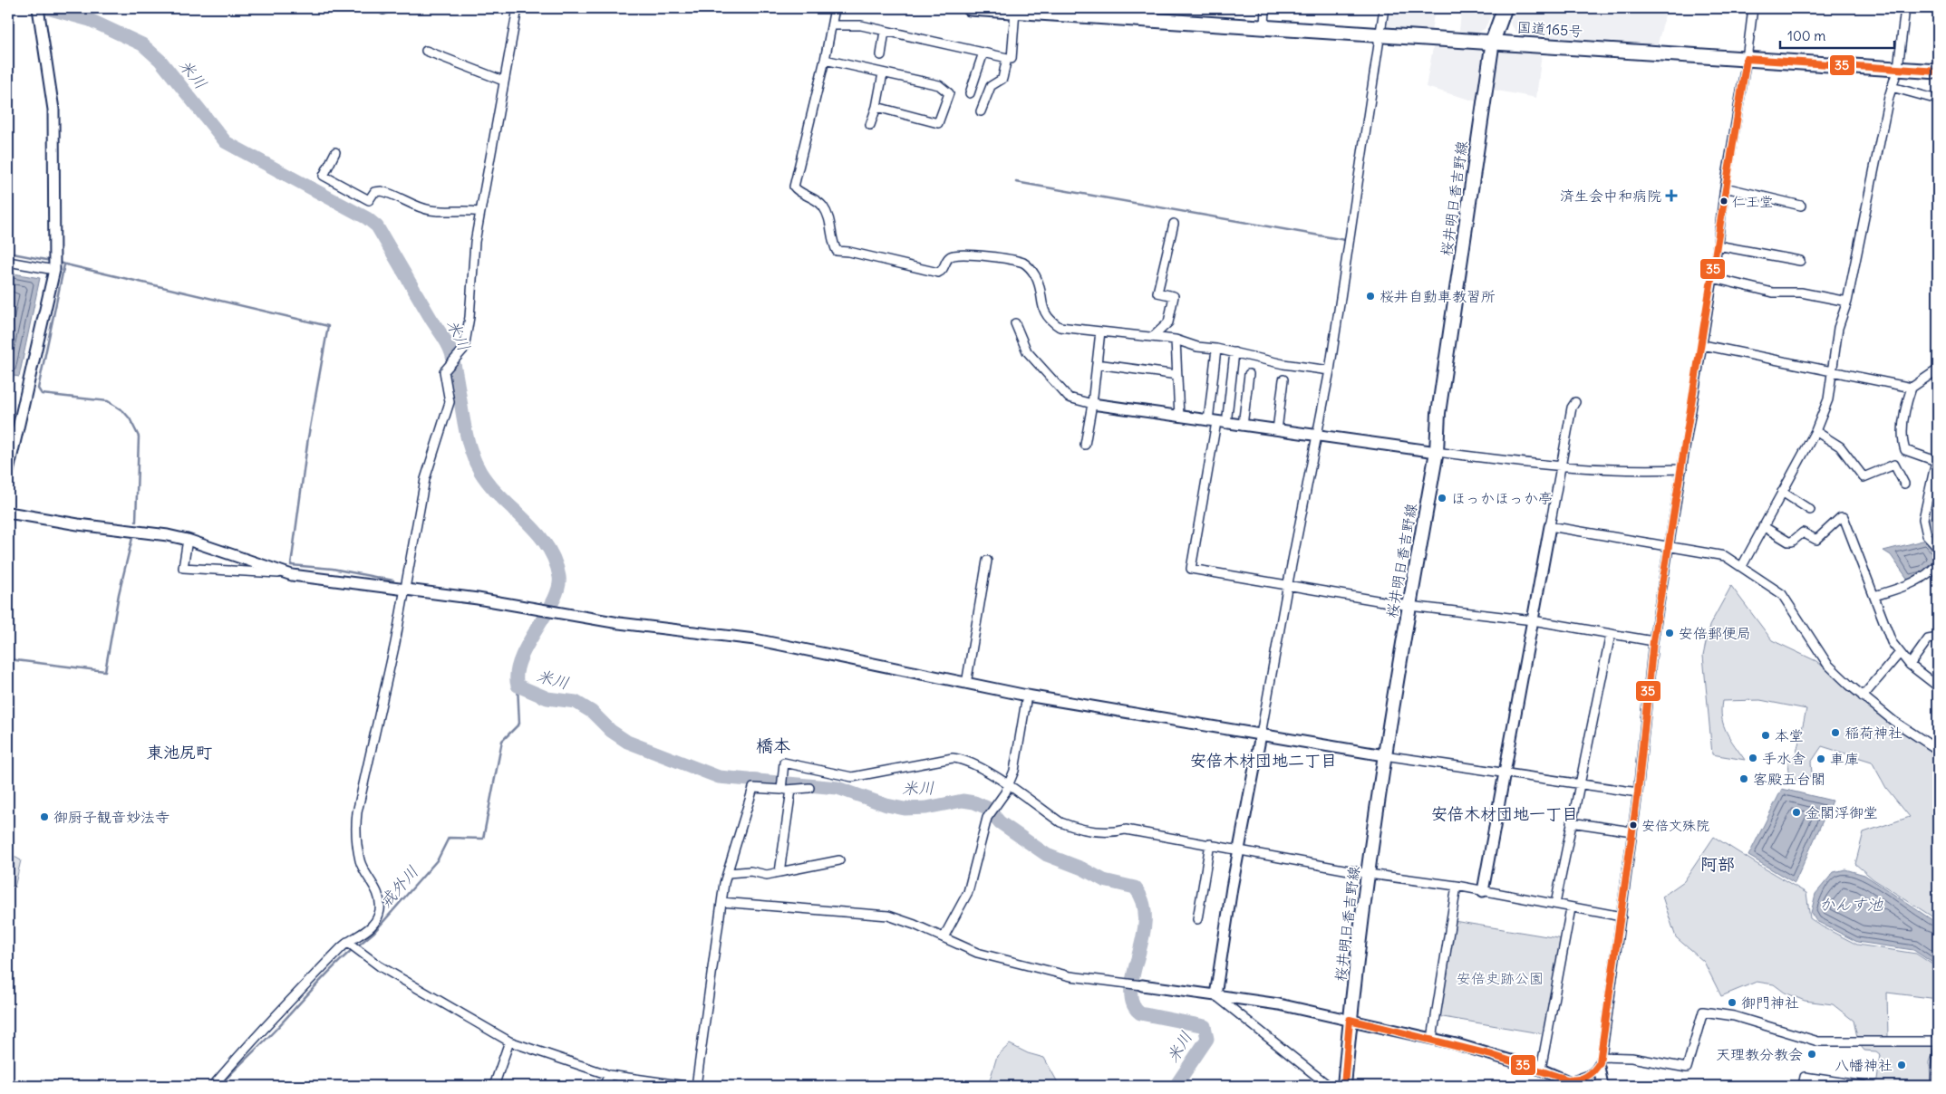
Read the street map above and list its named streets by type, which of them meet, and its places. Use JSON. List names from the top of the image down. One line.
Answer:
{"streets":{"highway":["国道165号"],"main road":["桜井明日香吉野線"]},"crossings":[["国道165号","桜井明日香吉野線"]],"districts":["橋本","東池尻町","安倍木材団地二丁目","安倍木材団地一丁目","阿部"],"water":["米川","戒外川","かんす池"],"parks":["安倍史跡公園"],"places":{"health":["済生会中和病院"],"other":["仁王堂","桜井自動車教習所","ほっかほっか亭","安倍郵便局","稲荷神社","本堂","手水舎","車庫","客殿五台閣","金閣浮御堂","御厨子観音妙法寺","安倍文殊院","御門神社","天理教分教会","八幡神社"]},"lines":["transit line 35"],"scale_bar":"100 m"}
